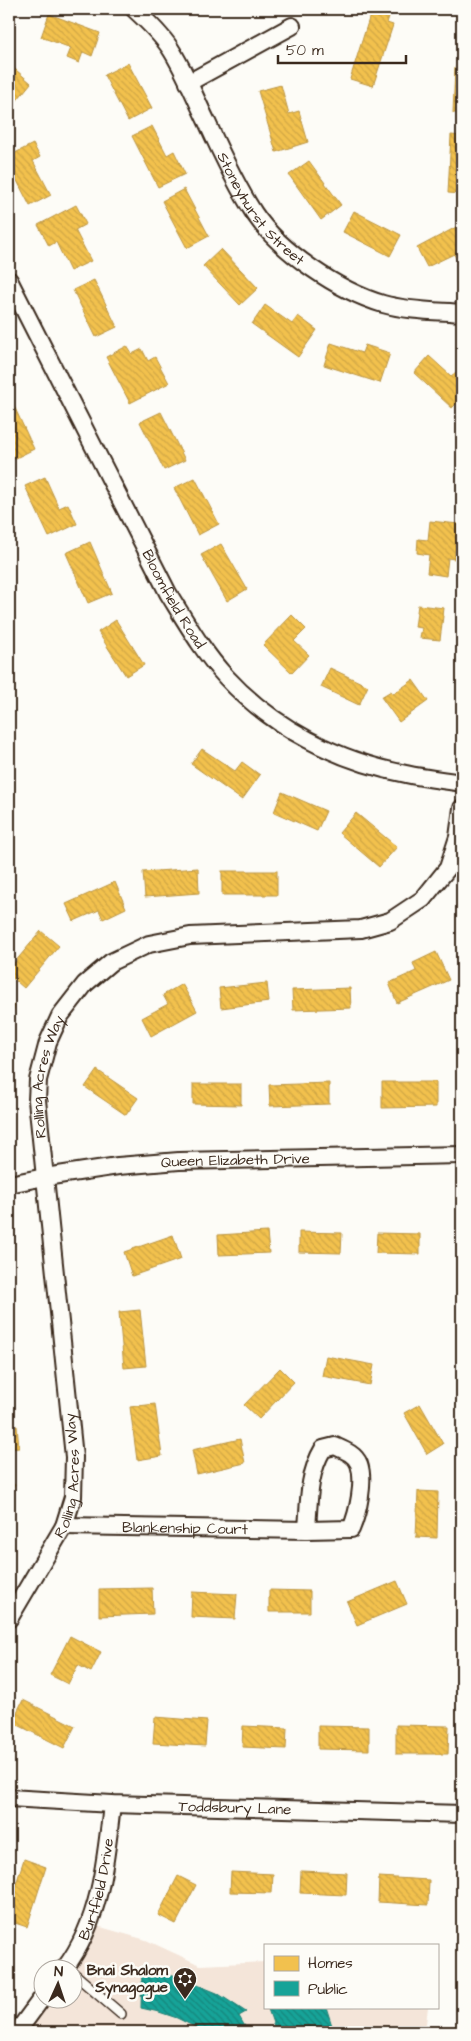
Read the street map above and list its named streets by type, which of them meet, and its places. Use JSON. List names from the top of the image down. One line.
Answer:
{"streets":{"street":["Stoneyhurst Street","Bloomfield Road","Rolling Acres Way","Queen Elizabeth Drive","Blankenship Court","Toddsbury Lane","Burtfield Drive"]},"crossings":[["Rolling Acres Way","Queen Elizabeth Drive"],["Rolling Acres Way","Blankenship Court"],["Toddsbury Lane","Burtfield Drive"]],"places":{"synagogue":["Bnai Shalom Synagogue"]},"legend":["Homes","Public"],"scale_bar":"50 m","north":"top"}
